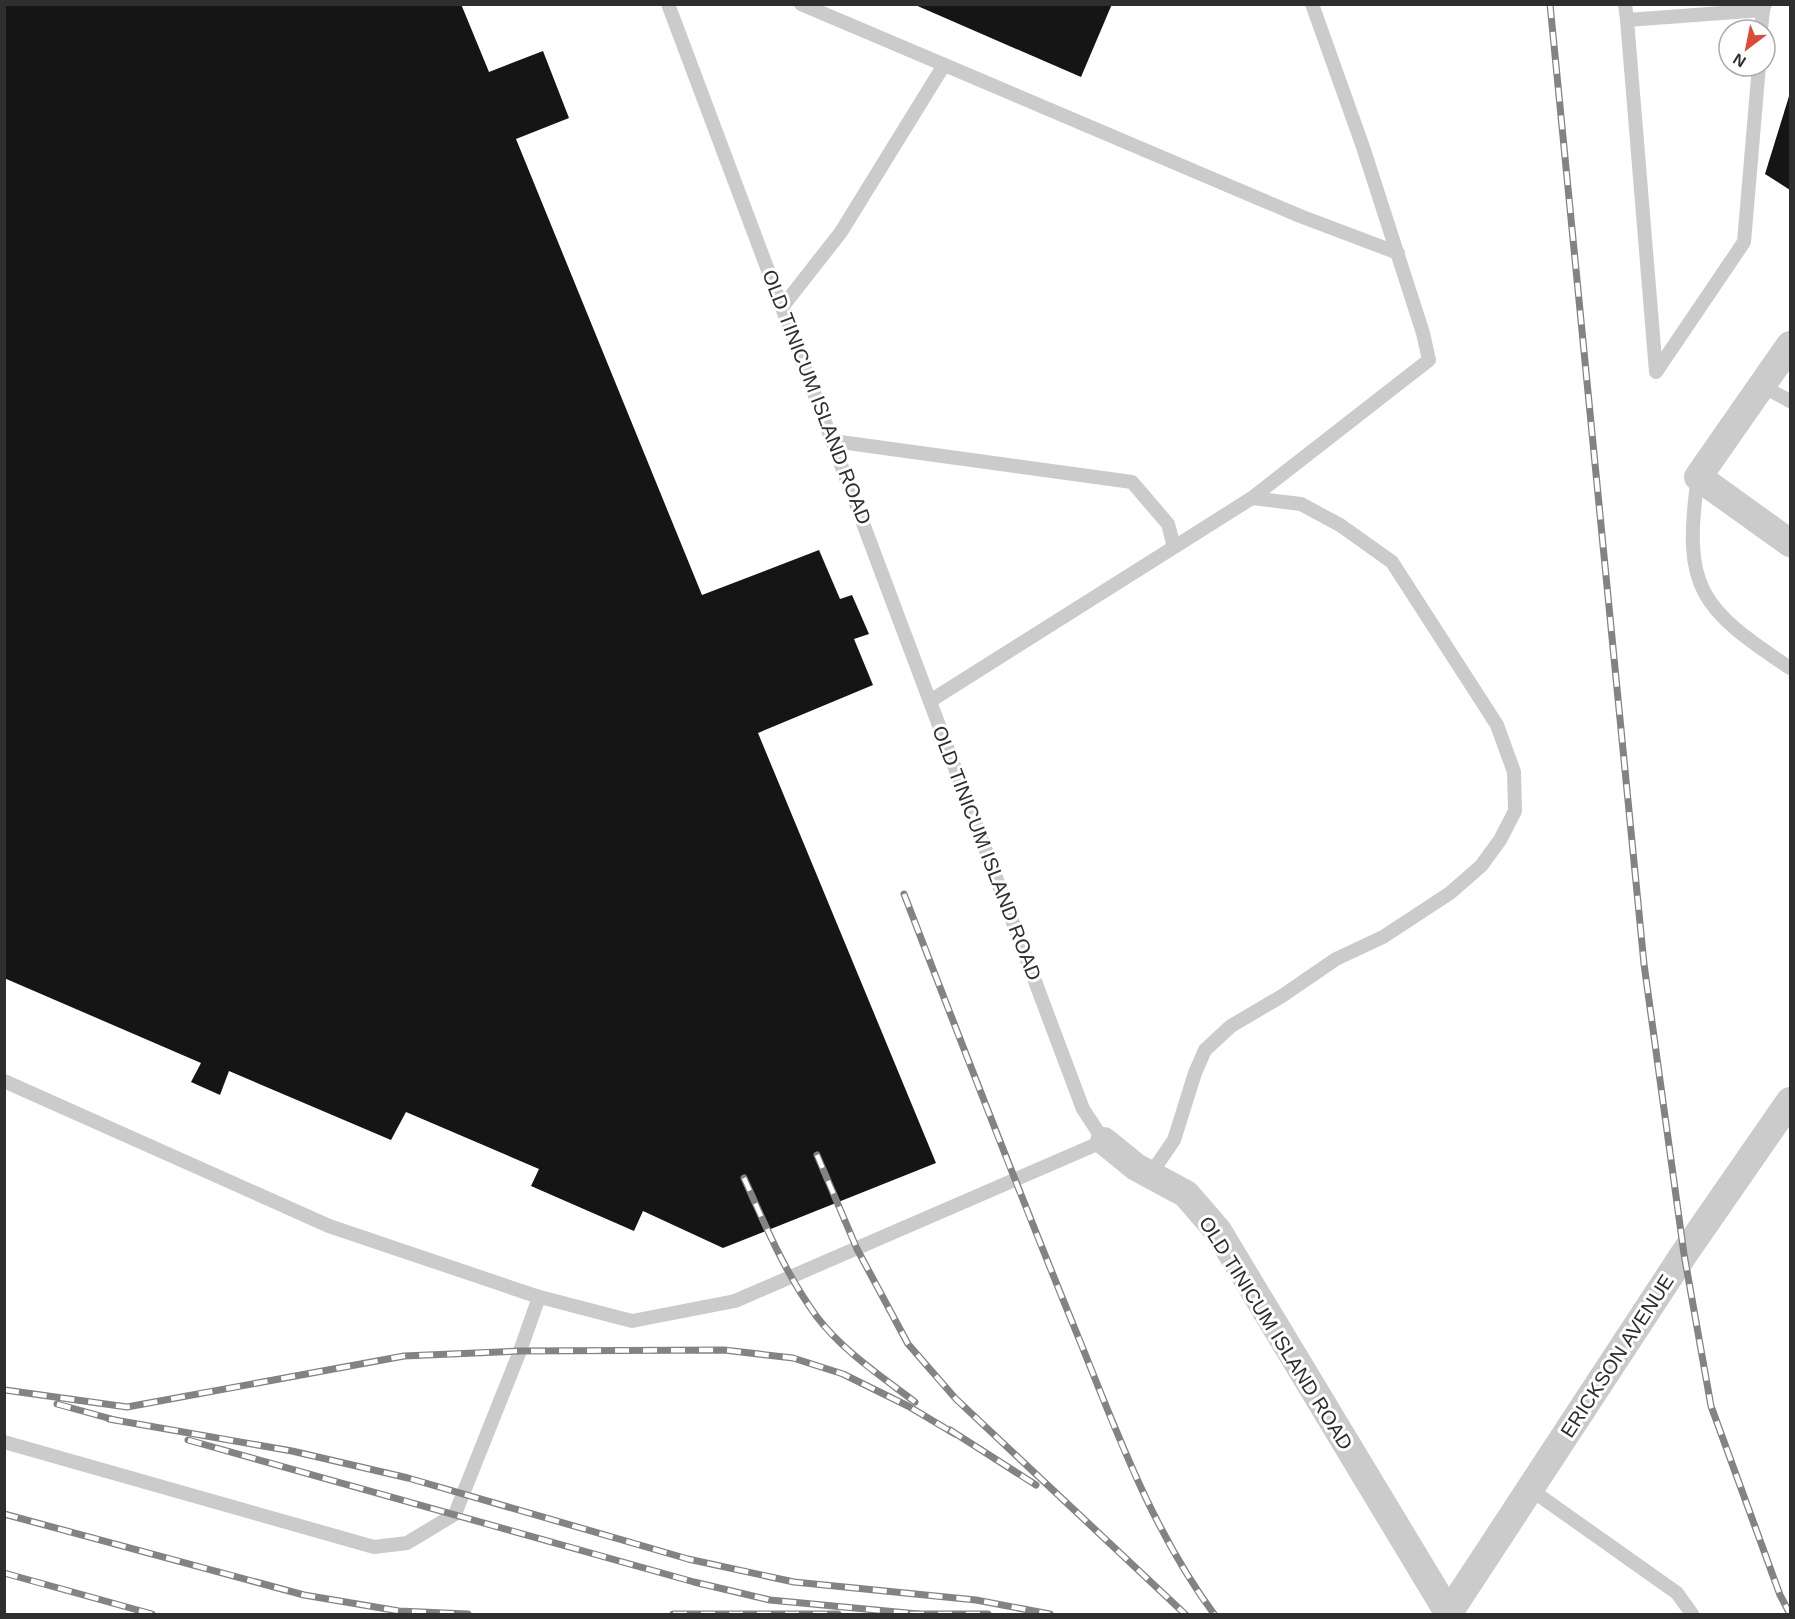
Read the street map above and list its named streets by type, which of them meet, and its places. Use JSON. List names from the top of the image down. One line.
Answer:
{"streets":{"street":["OLD TINICUM ISLAND ROAD","ERICKSON AVENUE"]},"crossings":[["OLD TINICUM ISLAND ROAD","ERICKSON AVENUE"]],"north":"bottom left"}
